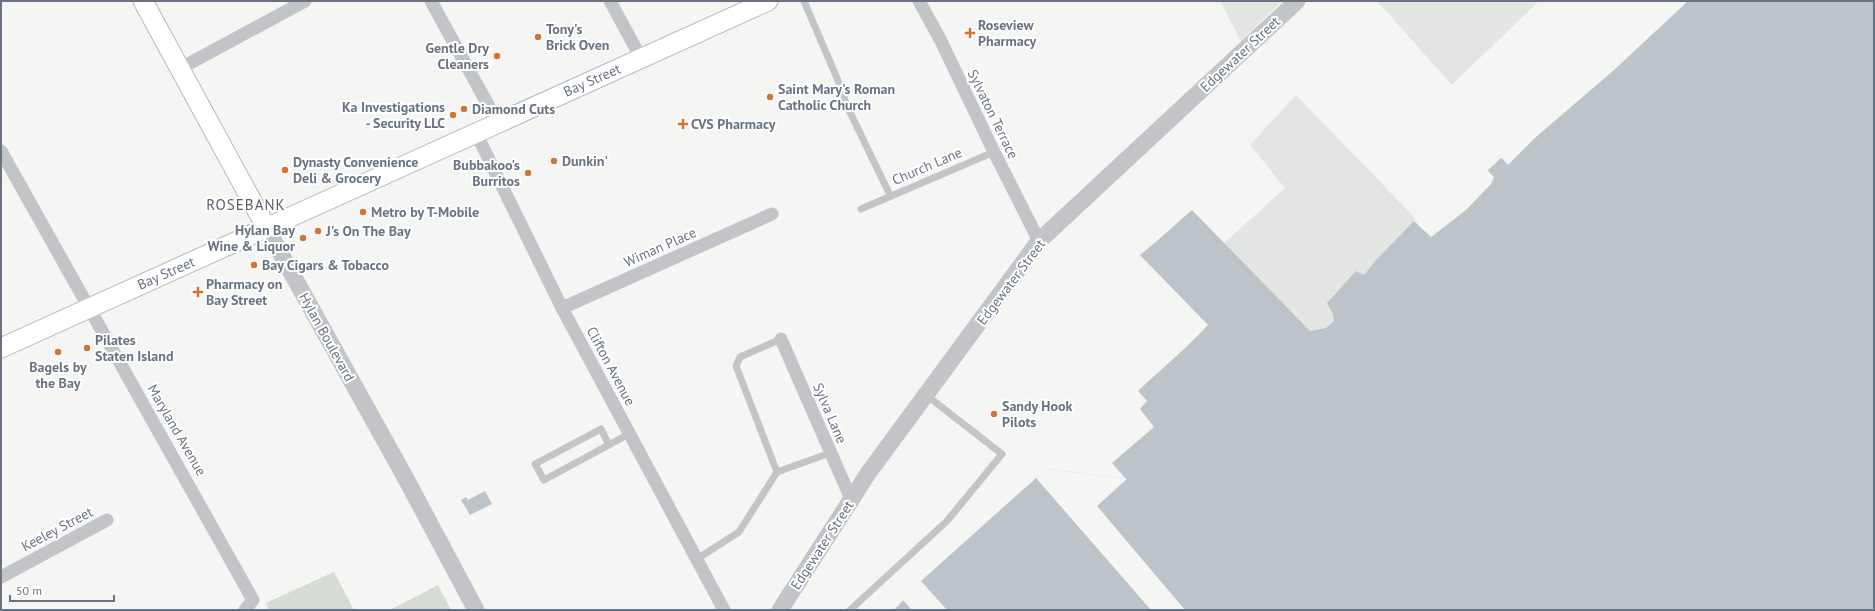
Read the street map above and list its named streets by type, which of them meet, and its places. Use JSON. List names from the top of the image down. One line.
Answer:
{"streets":{"main road":["Bay Street","Hylan Boulevard"],"street":["Edgewater Street","Sylvaton Terrace","Wiman Place","Clifton Avenue","Sylva Lane","Maryland Avenue","Keeley Street"],"lane":["Church Lane"]},"crossings":[["Edgewater Street","Sylvaton Terrace"],["Edgewater Street","Sylva Lane"],["Bay Street","Hylan Boulevard"],["Bay Street","Clifton Avenue"],["Bay Street","Maryland Avenue"],["Sylvaton Terrace","Church Lane"],["Wiman Place","Clifton Avenue"]],"districts":["ROSEBANK"],"places":{"health":["Roseview Pharmacy","CVS Pharmacy","Pharmacy on Bay Street"],"other":["Tony's Brick Oven","Gentle Dry Cleaners","Saint Mary's Roman Catholic Church","Diamond Cuts","Ka Investigations - Security LLC","Dunkin'","Dynasty Convenience Deli & Grocery","Bubbakoo's Burritos","Metro by T-Mobile","J's On The Bay","Hylan Bay Wine & Liquor","Bay Cigars & Tobacco","Pilates Staten Island","Bagels by the Bay","Sandy Hook Pilots"]},"scale_bar":"50 m"}
